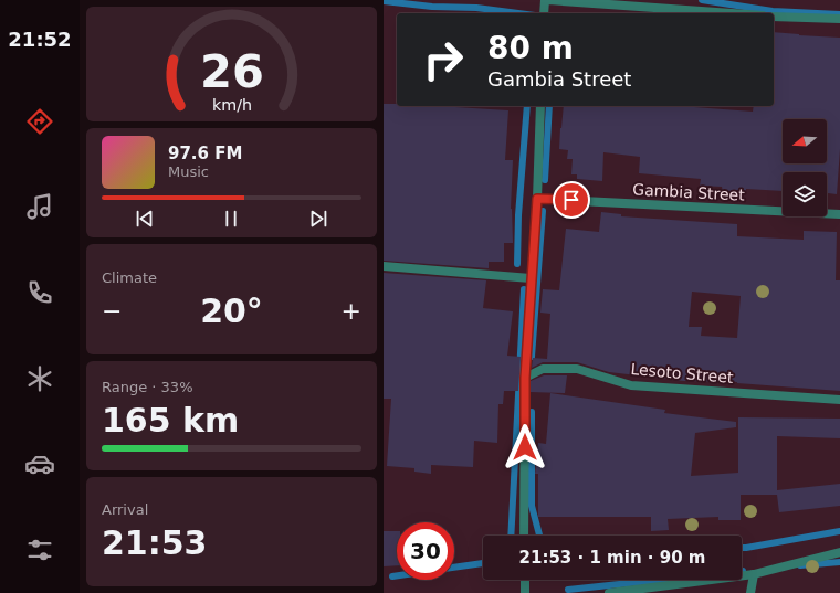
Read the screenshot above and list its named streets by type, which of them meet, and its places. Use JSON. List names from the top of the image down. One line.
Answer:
{"streets":{"street":["Gambia Street","Lesoto Street"]},"north":"left","page":{"tabs":"21:52","turn":["80 m","Gambia Street"],"song":["97.6 FM","Music"],"tile":["Climate",["Range · 33%","165 km"],["Arrival","21:53"]],"heat":["−","20°","+"],"limit":"30","trip":"21:53 · 1 min · 90 m","gauge":["26","km/h"]}}
